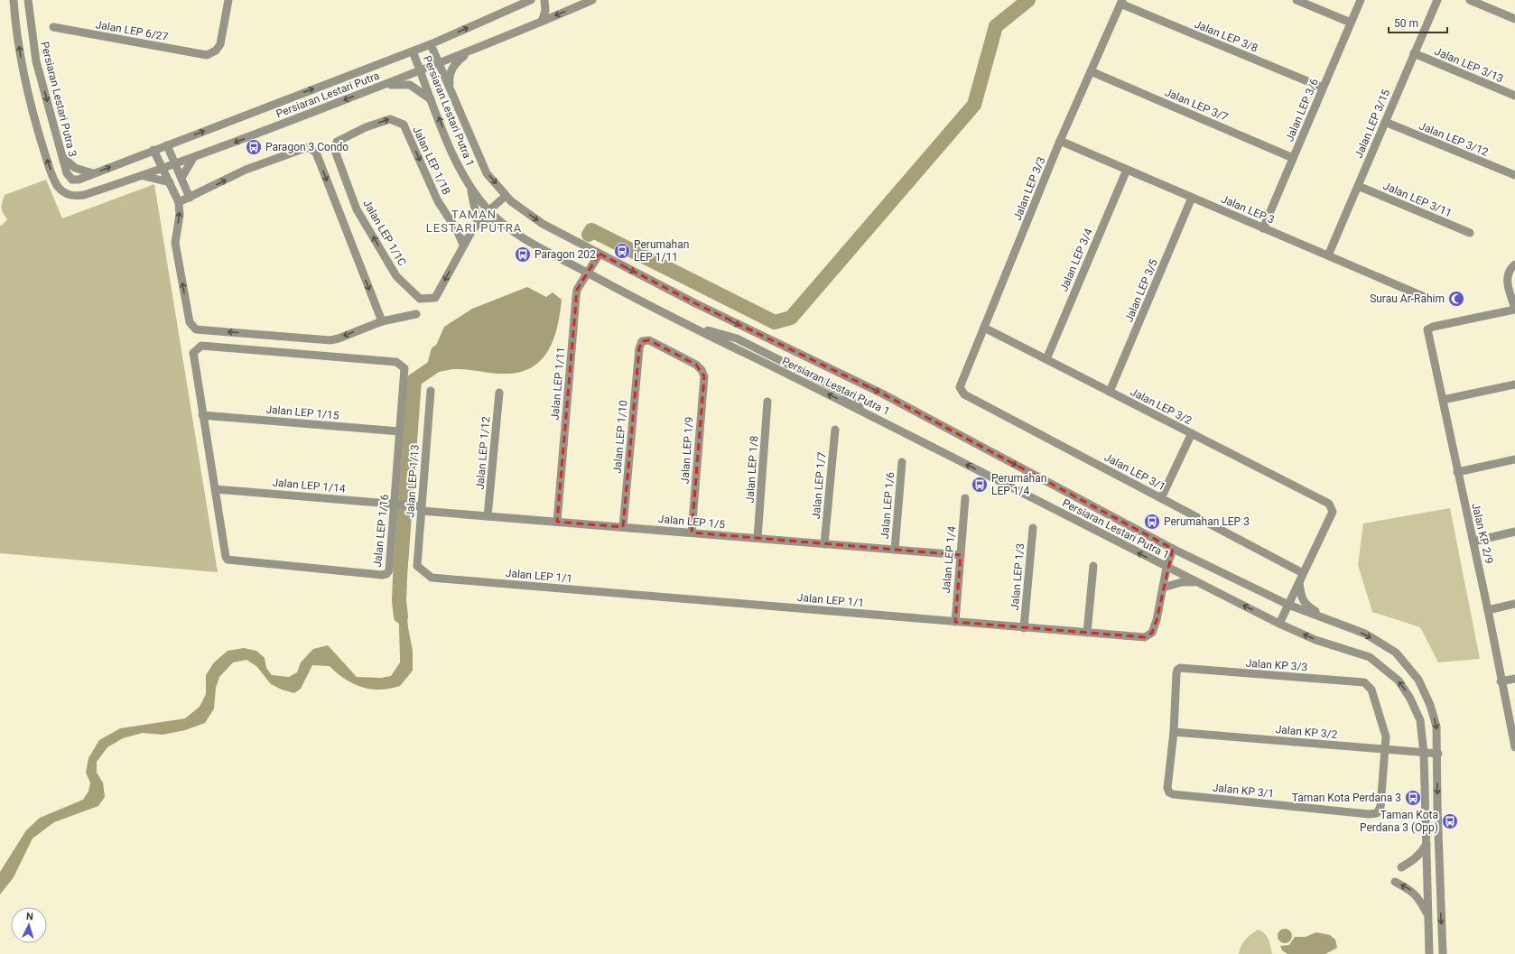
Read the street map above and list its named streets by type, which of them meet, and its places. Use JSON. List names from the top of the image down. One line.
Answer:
{"streets":{"street":["Jalan LEP 6/27","Jalan LEP 3/8","Jalan LEP 3/13","Persiaran Lestari Putra","Persiaran Lestari Putra 3","Jalan LEP 3/7","Jalan LEP 3/6","Persiaran Lestari Putra 1","Jalan LEP 3/15","Jalan LEP 3/12","Jalan LEP 1/1B","Jalan LEP 3/3","Jalan LEP 3/11","Jalan LEP 3","Jalan LEP 1/1C","Jalan LEP 3/4","Jalan LEP 3/5","Jalan LEP 1/11","Jalan LEP 3/2","Jalan LEP 1/15","Jalan LEP 1/10","Jalan LEP 1/9","Jalan LEP 1/12","Jalan LEP 1/8","Jalan LEP 3/1","Jalan LEP 1/13","Jalan LEP 1/14","Jalan LEP 1/7","Jalan LEP 1/6","Jalan LEP 1/5","Jalan LEP 1/16","Jalan KP 2/9","Jalan LEP 1/4","Jalan LEP 1/1","Jalan LEP 1/3","Jalan KP 3/3","Jalan KP 3/2","Jalan KP 3/1"]},"crossings":[["Jalan LEP 3/8","Jalan LEP 3/6"],["Jalan LEP 3/8","Jalan LEP 3/3"],["Jalan LEP 3/13","Jalan LEP 3/15"],["Persiaran Lestari Putra","Persiaran Lestari Putra 3"],["Persiaran Lestari Putra","Persiaran Lestari Putra 1"],["Jalan LEP 3/7","Jalan LEP 3/6"],["Jalan LEP 3/7","Jalan LEP 3/3"],["Jalan LEP 3/6","Jalan LEP 3"],["Persiaran Lestari Putra 1","Jalan LEP 1/11"],["Persiaran Lestari Putra 1","Jalan LEP 1/1"],["Persiaran Lestari Putra 1","Jalan KP 3/2"],["Jalan LEP 3/15","Jalan LEP 3/12"],["Jalan LEP 3/15","Jalan LEP 3/11"],["Jalan LEP 3/15","Jalan LEP 3"],["Jalan LEP 1/1B","Jalan LEP 1/1C"],["Jalan LEP 3/3","Jalan LEP 3"],["Jalan LEP 3/3","Jalan LEP 3/2"],["Jalan LEP 3/3","Jalan LEP 3/1"],["Jalan LEP 3","Jalan LEP 3/4"],["Jalan LEP 3","Jalan LEP 3/5"],["Jalan LEP 3/4","Jalan LEP 3/2"],["Jalan LEP 3/5","Jalan LEP 3/2"],["Jalan LEP 1/11","Jalan LEP 1/5"],["Jalan LEP 3/2","Jalan LEP 3/1"],["Jalan LEP 1/15","Jalan LEP 1/16"],["Jalan LEP 1/10","Jalan LEP 1/9"],["Jalan LEP 1/10","Jalan LEP 1/5"],["Jalan LEP 1/9","Jalan LEP 1/5"],["Jalan LEP 1/12","Jalan LEP 1/5"],["Jalan LEP 1/8","Jalan LEP 1/5"],["Jalan LEP 1/13","Jalan LEP 1/14"],["Jalan LEP 1/13","Jalan LEP 1/5"],["Jalan LEP 1/13","Jalan LEP 1/1"],["Jalan LEP 1/14","Jalan LEP 1/5"],["Jalan LEP 1/14","Jalan LEP 1/16"],["Jalan LEP 1/7","Jalan LEP 1/5"],["Jalan LEP 1/6","Jalan LEP 1/5"],["Jalan LEP 1/5","Jalan LEP 1/4"],["Jalan LEP 1/4","Jalan LEP 1/1"],["Jalan LEP 1/1","Jalan LEP 1/3"],["Jalan KP 3/3","Jalan KP 3/2"],["Jalan KP 3/3","Jalan KP 3/1"],["Jalan KP 3/2","Jalan KP 3/1"]],"one_way":["Jalan LEP 1/1B"],"districts":["TAMAN LESTARI PUTRA"],"places":{"bus stop":["Paragon 3 Condo","Perumahan LEP 1/11","Paragon 202","Perumahan LEP 1/4","Perumahan LEP 3","Taman Kota Perdana 3","Taman Kota Perdana 3 (Opp)"],"mosque":["Surau Ar-Rahim"]},"scale_bar":"50 m","north":"top"}
